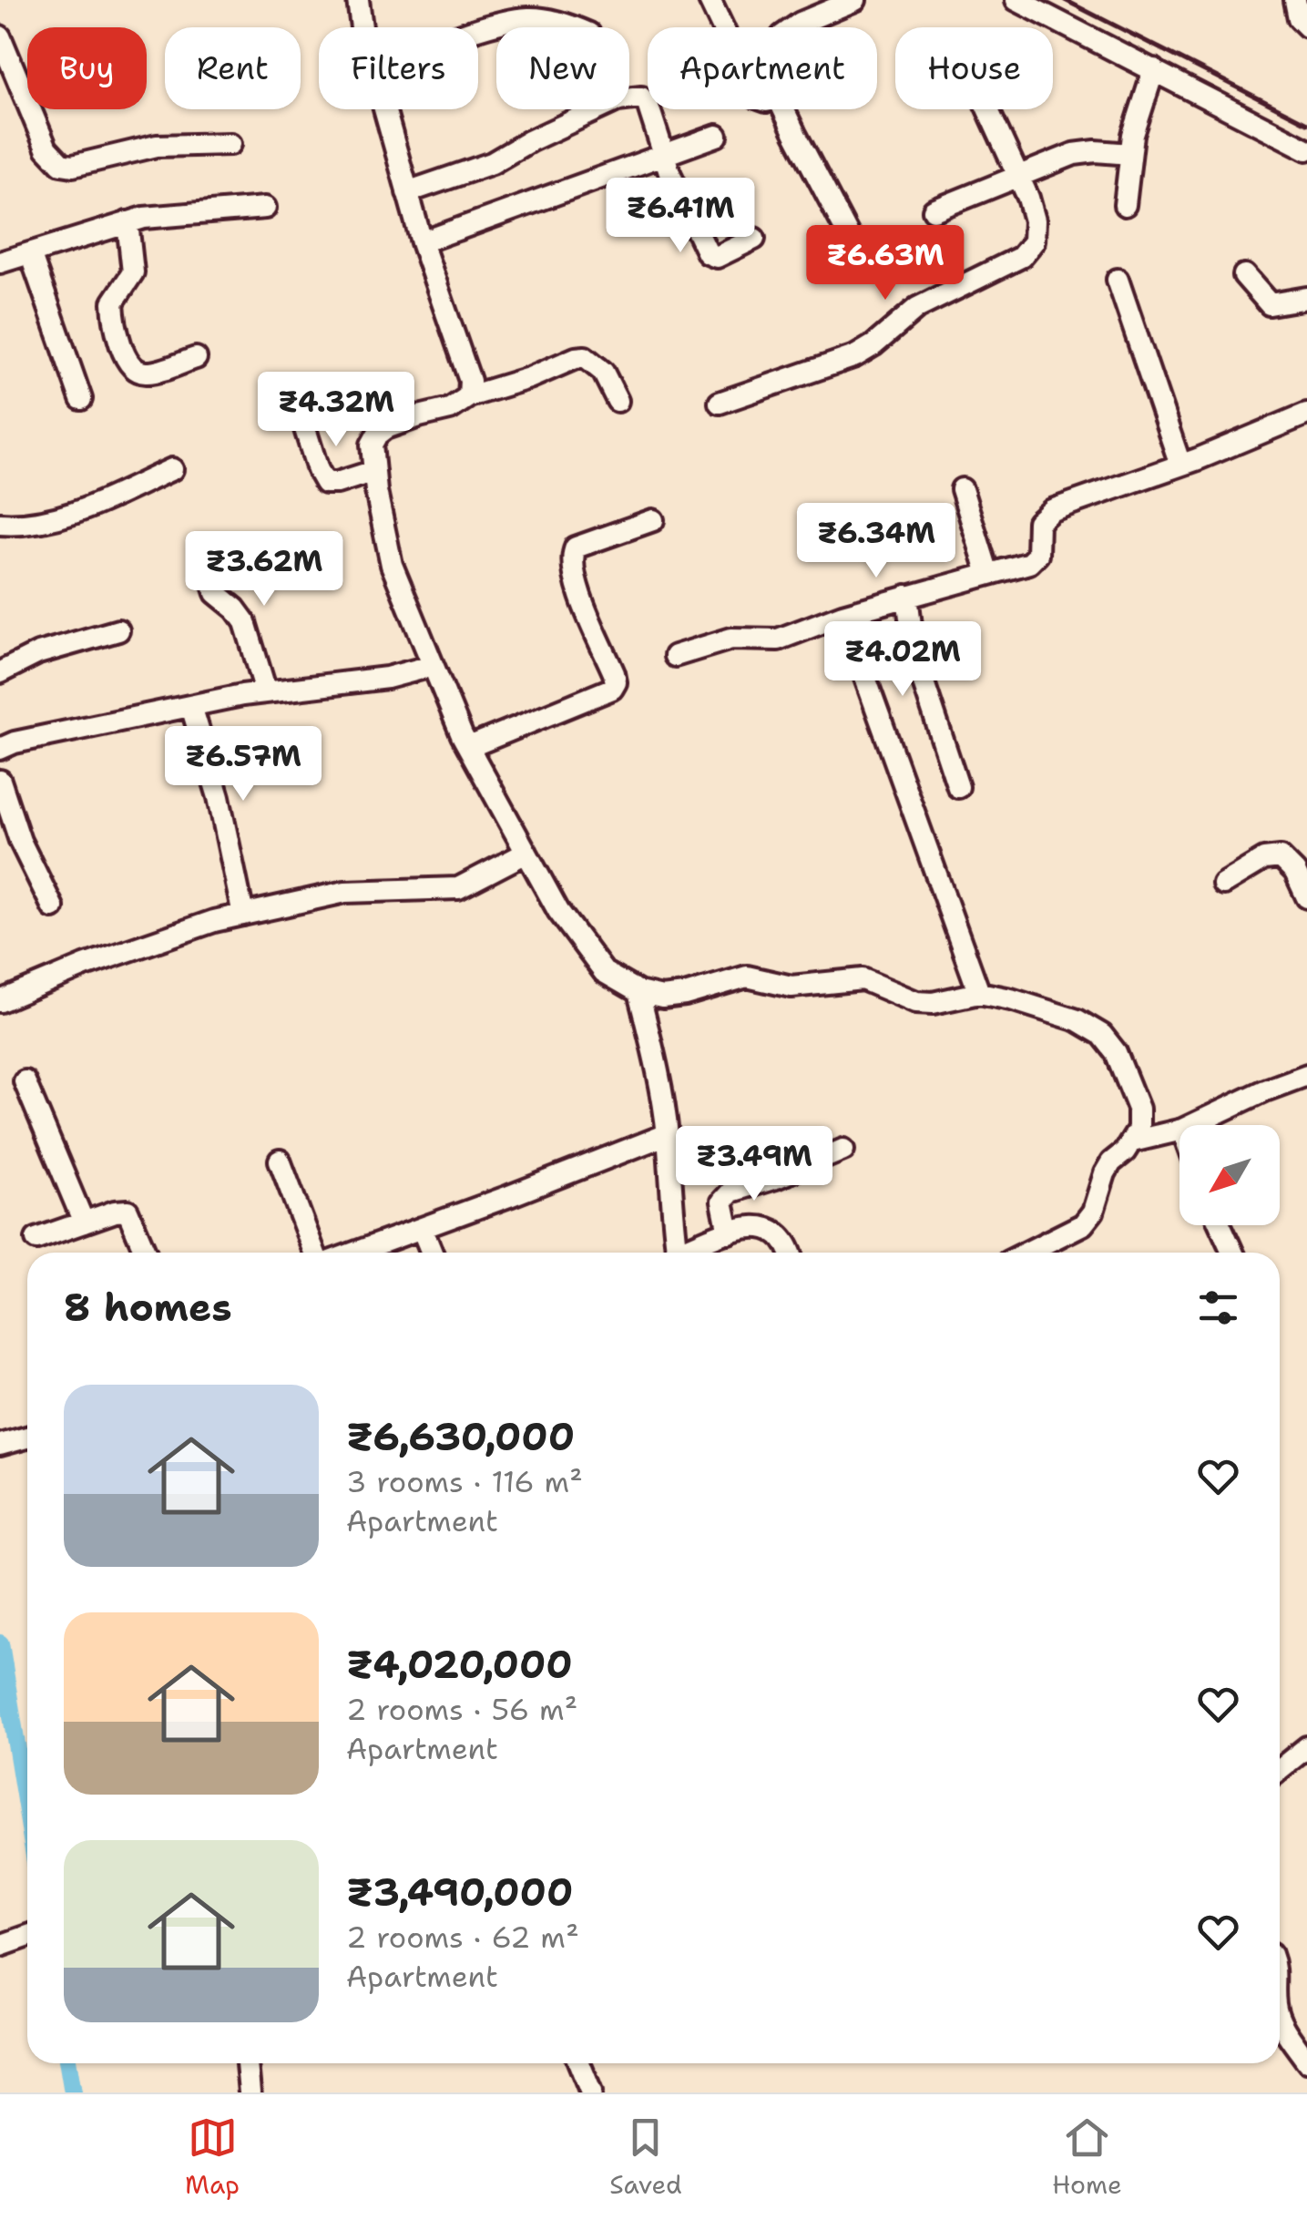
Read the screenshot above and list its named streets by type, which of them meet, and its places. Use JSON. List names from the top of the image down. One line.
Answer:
{"north":"bottom left","page":{"chip":["Buy","Rent","Filters","New","Apartment","House"],"price":["₹6.41M","₹6.63M","₹4.32M","₹6.34M","₹3.62M","₹4.02M","₹6.57M","₹3.49M"],"heading":"8 homes","list":[{"name":"₹6,630,000","note":"3 rooms · 116 m² · Apartment"},{"name":"₹4,020,000","note":"2 rooms · 56 m² · Apartment"},{"name":"₹3,490,000","note":"2 rooms · 62 m² · Apartment"}],"tabs":["Map","Saved","Home"]}}
